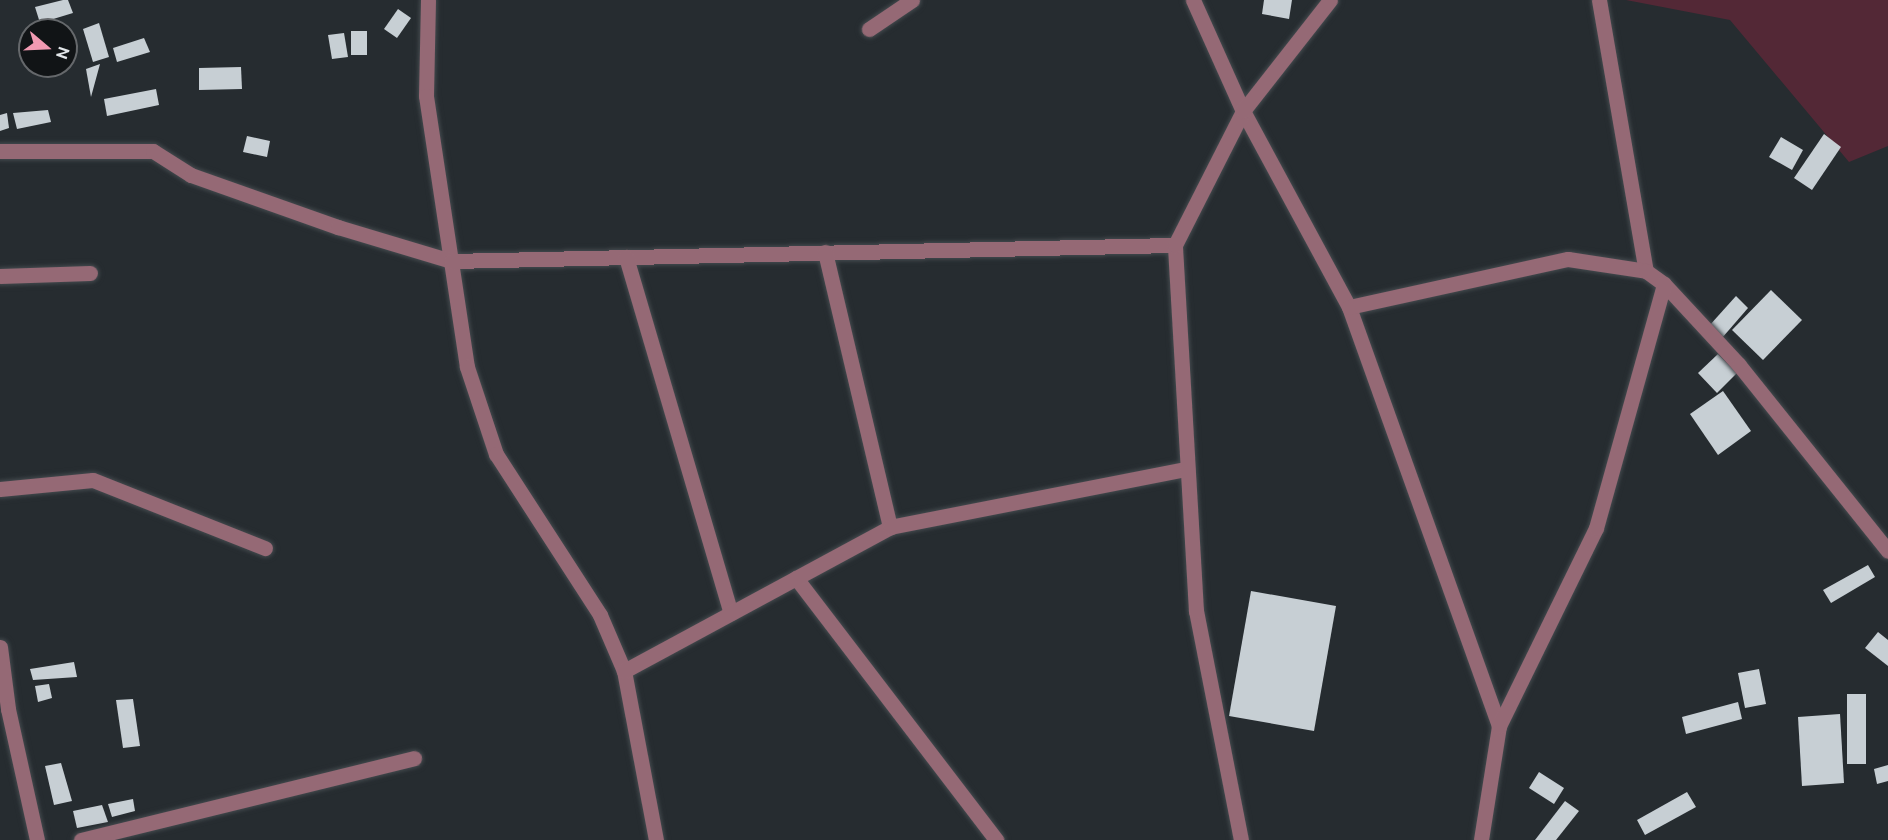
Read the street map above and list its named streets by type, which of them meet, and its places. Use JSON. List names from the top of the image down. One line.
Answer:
{"north":"right"}
